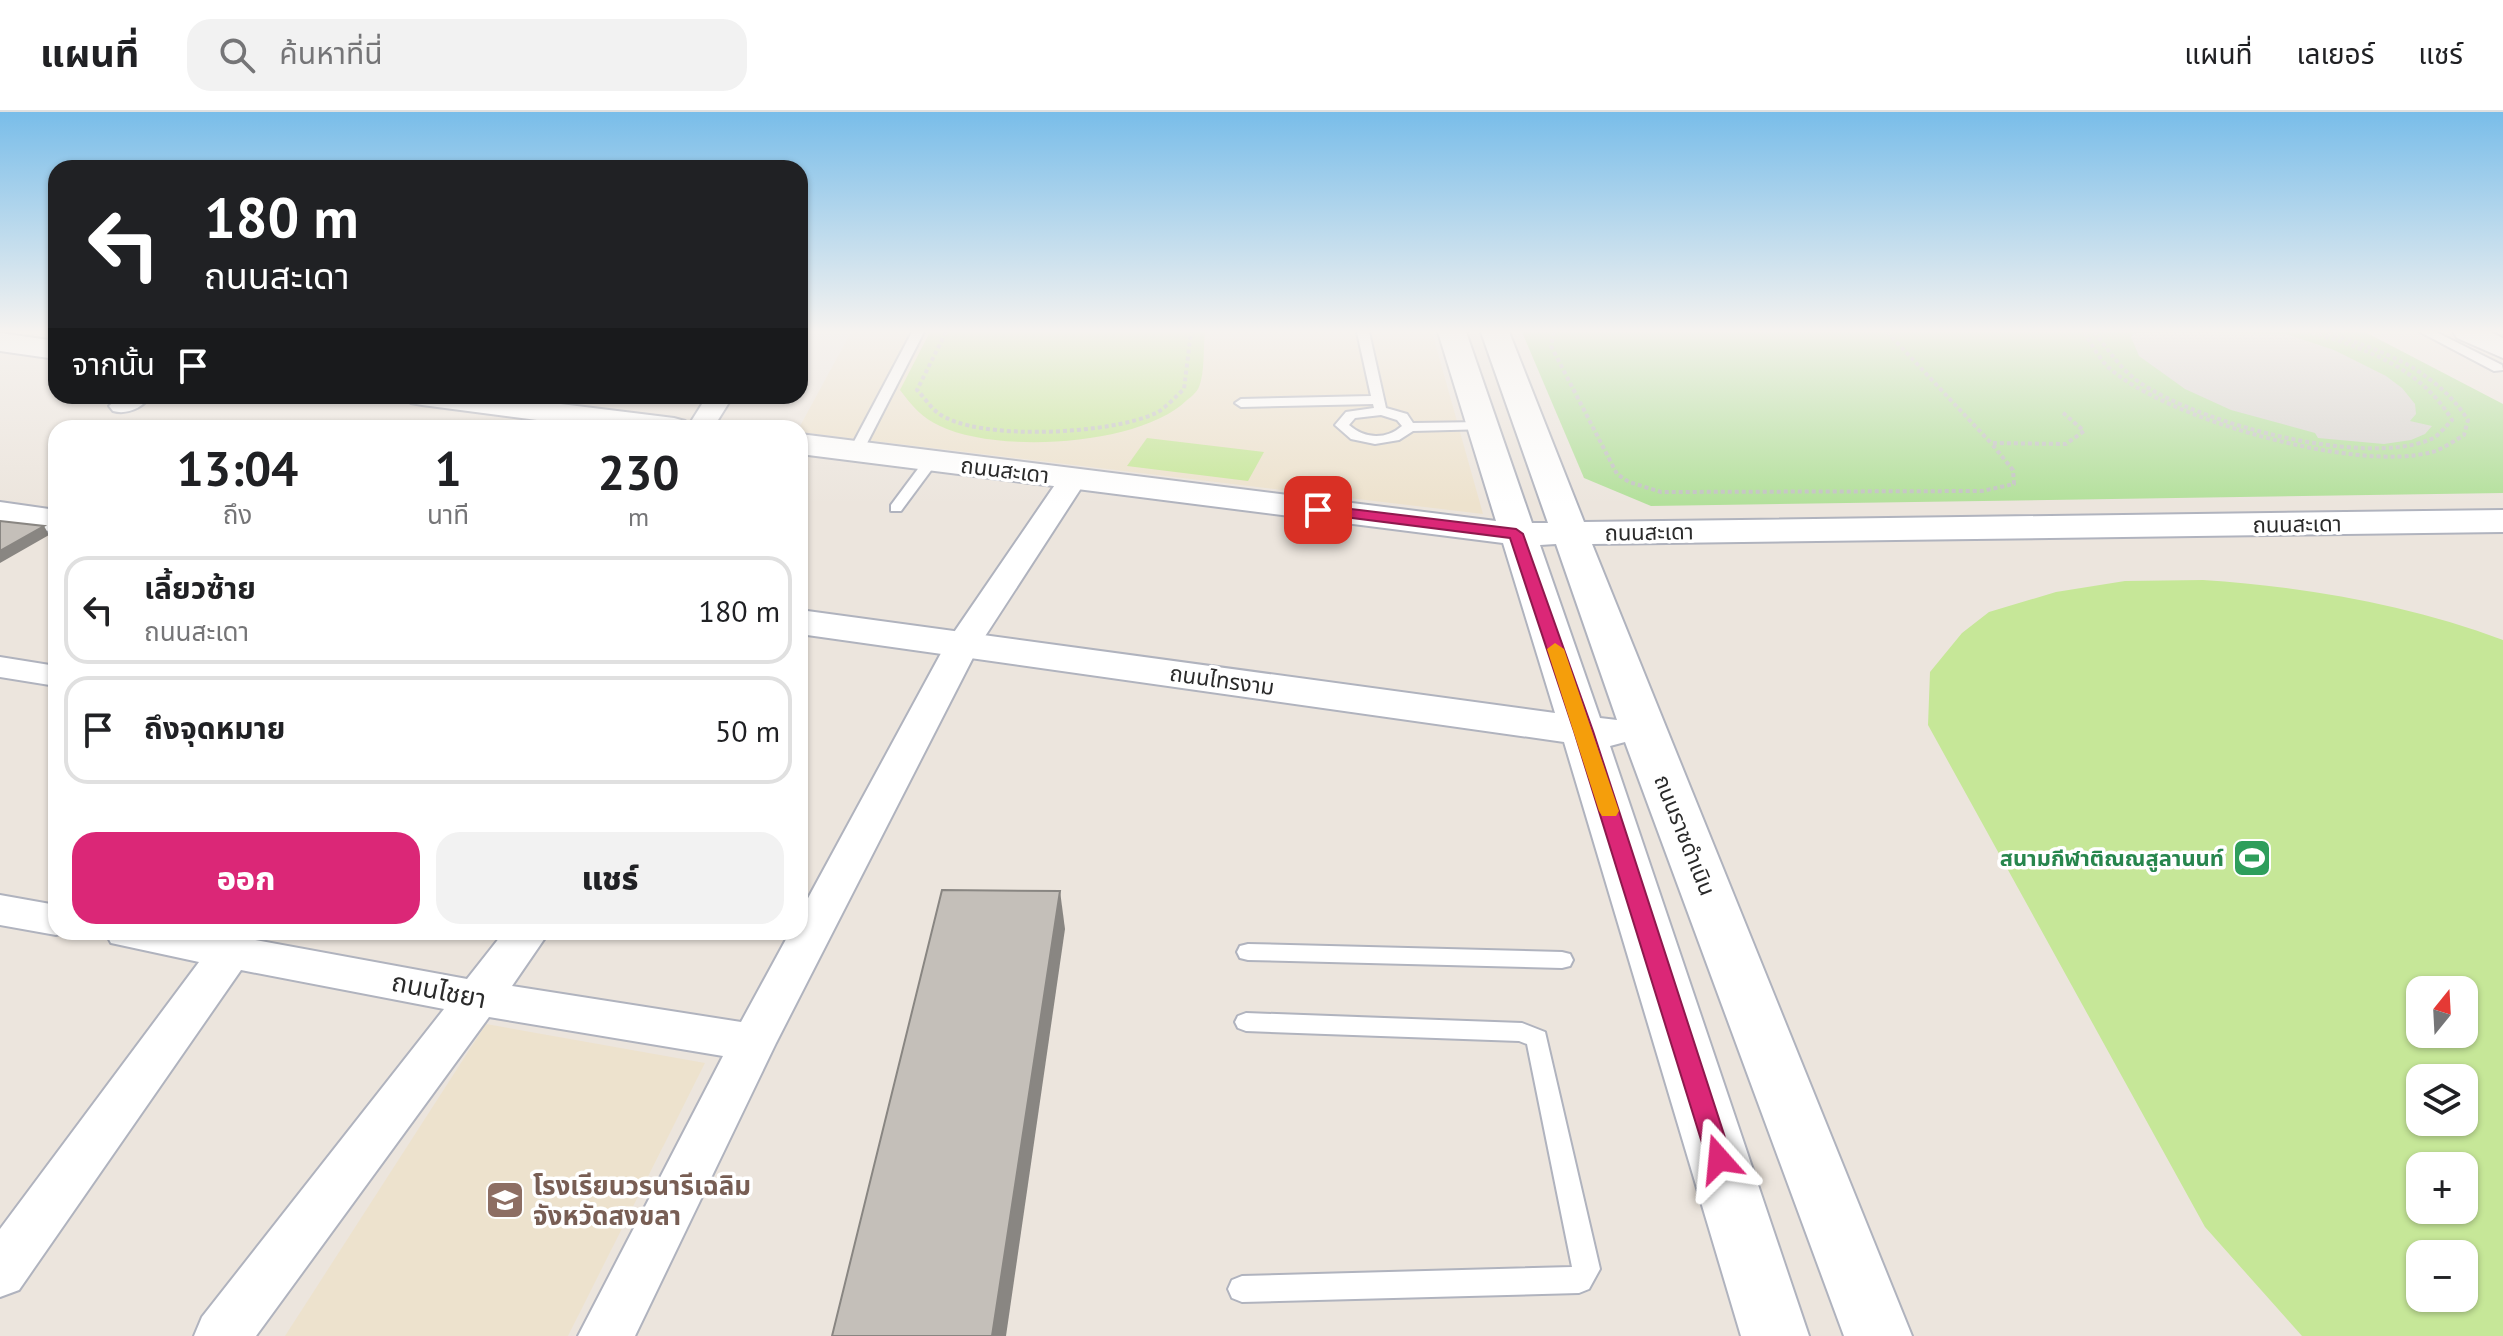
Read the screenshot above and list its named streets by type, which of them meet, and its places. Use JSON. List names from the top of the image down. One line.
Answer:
{"streets":{"street":["ถนนสะเดา","ถนนไทรงาม","ถนนราชดำเนิน","ถนนไชยา"]},"crossings":[["ถนนสะเดา","ถนนราชดำเนิน"],["ถนนไทรงาม","ถนนราชดำเนิน"]],"places":{"sports":["สนามกีฬาติณณสูลานนท์"],"school or university":["โรงเรียนวรนารีเฉลิม จังหวัดสงขลา"]},"north":"top","page":{"header":"แผนที่","search":"ค้นหาที่นี่","nav":["แผนที่","เลเยอร์","แชร์"],"turn":["180 m","ถนนสะเดา"],"then":"จากนั้น","eta":["13:04","ถึง","1","นาที","230","m"],"list":[{"name":"เลี้ยวซ้าย","note":"ถนนสะเดา","value":"180 m"},{"name":"ถึงจุดหมาย","value":"50 m"}],"buttons":["ออก","แชร์"],"map_buttons":["+","−"]}}
